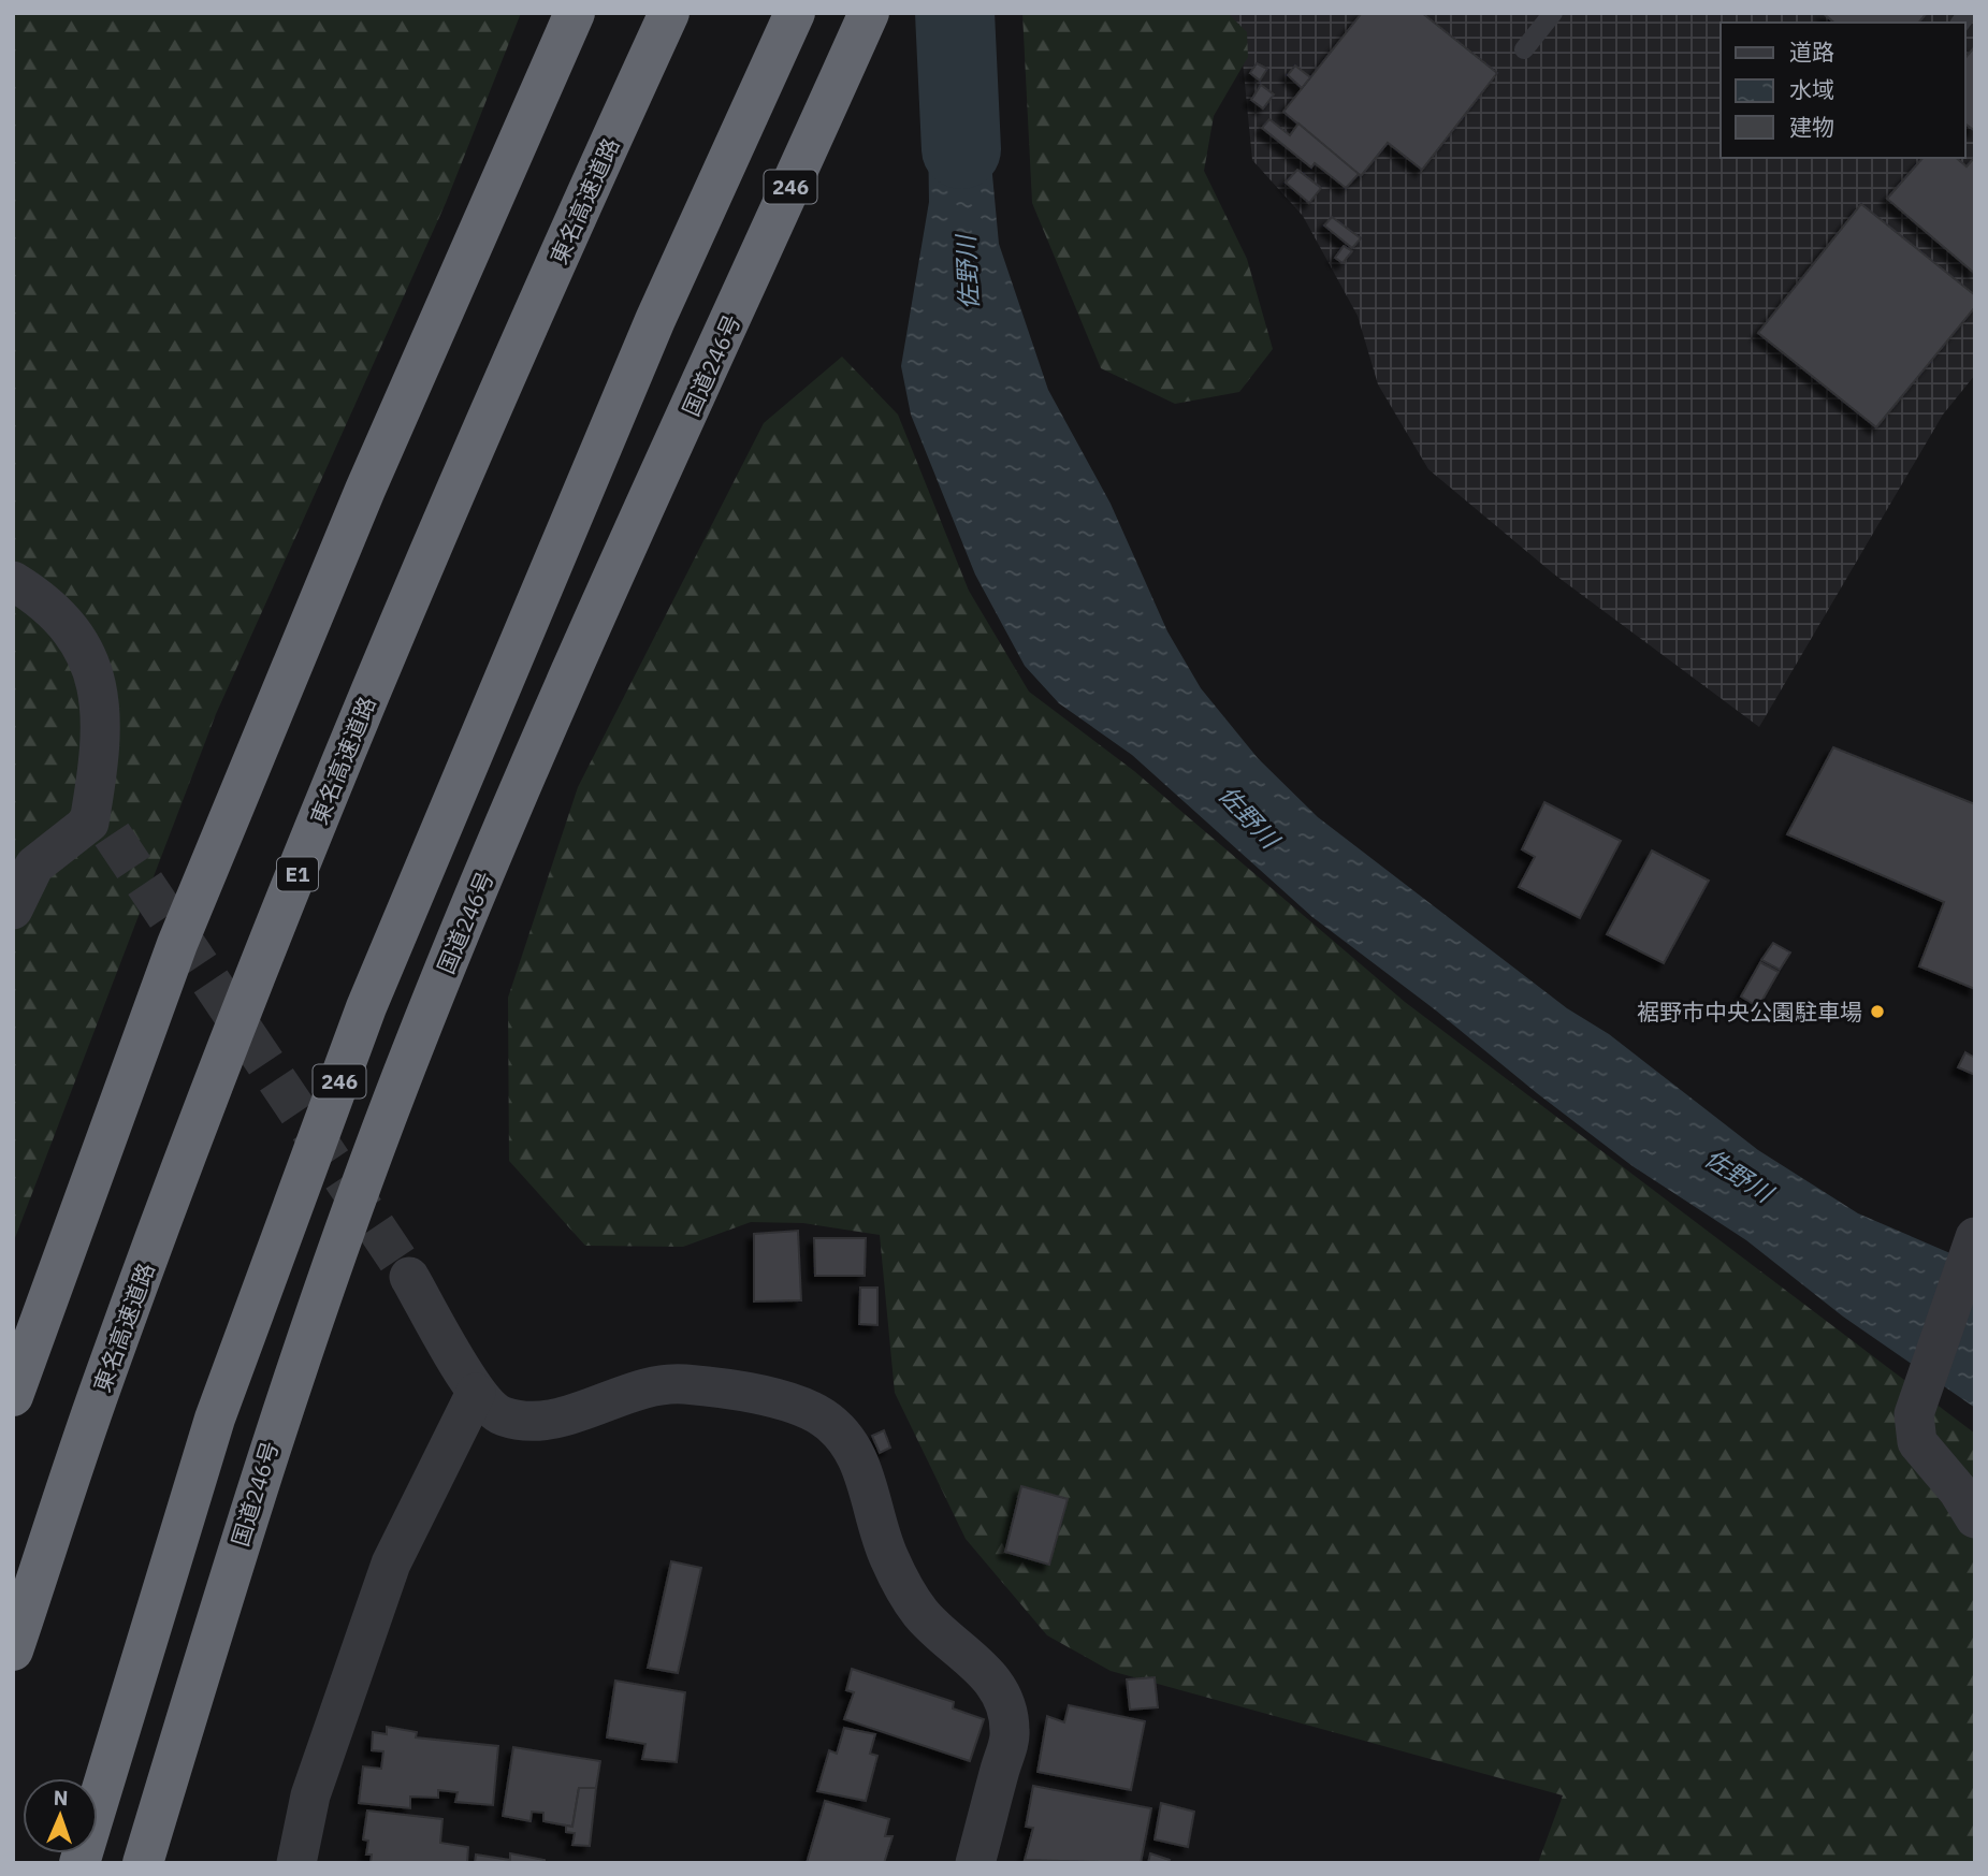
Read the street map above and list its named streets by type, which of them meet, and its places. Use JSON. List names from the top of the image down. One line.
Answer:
{"streets":{"highway":["246","東名高速道路","国道246号","E1"]},"water":["佐野川"],"places":["裾野市中央公園駐車場"],"legend":["道路","水域","建物"],"north":"top"}
